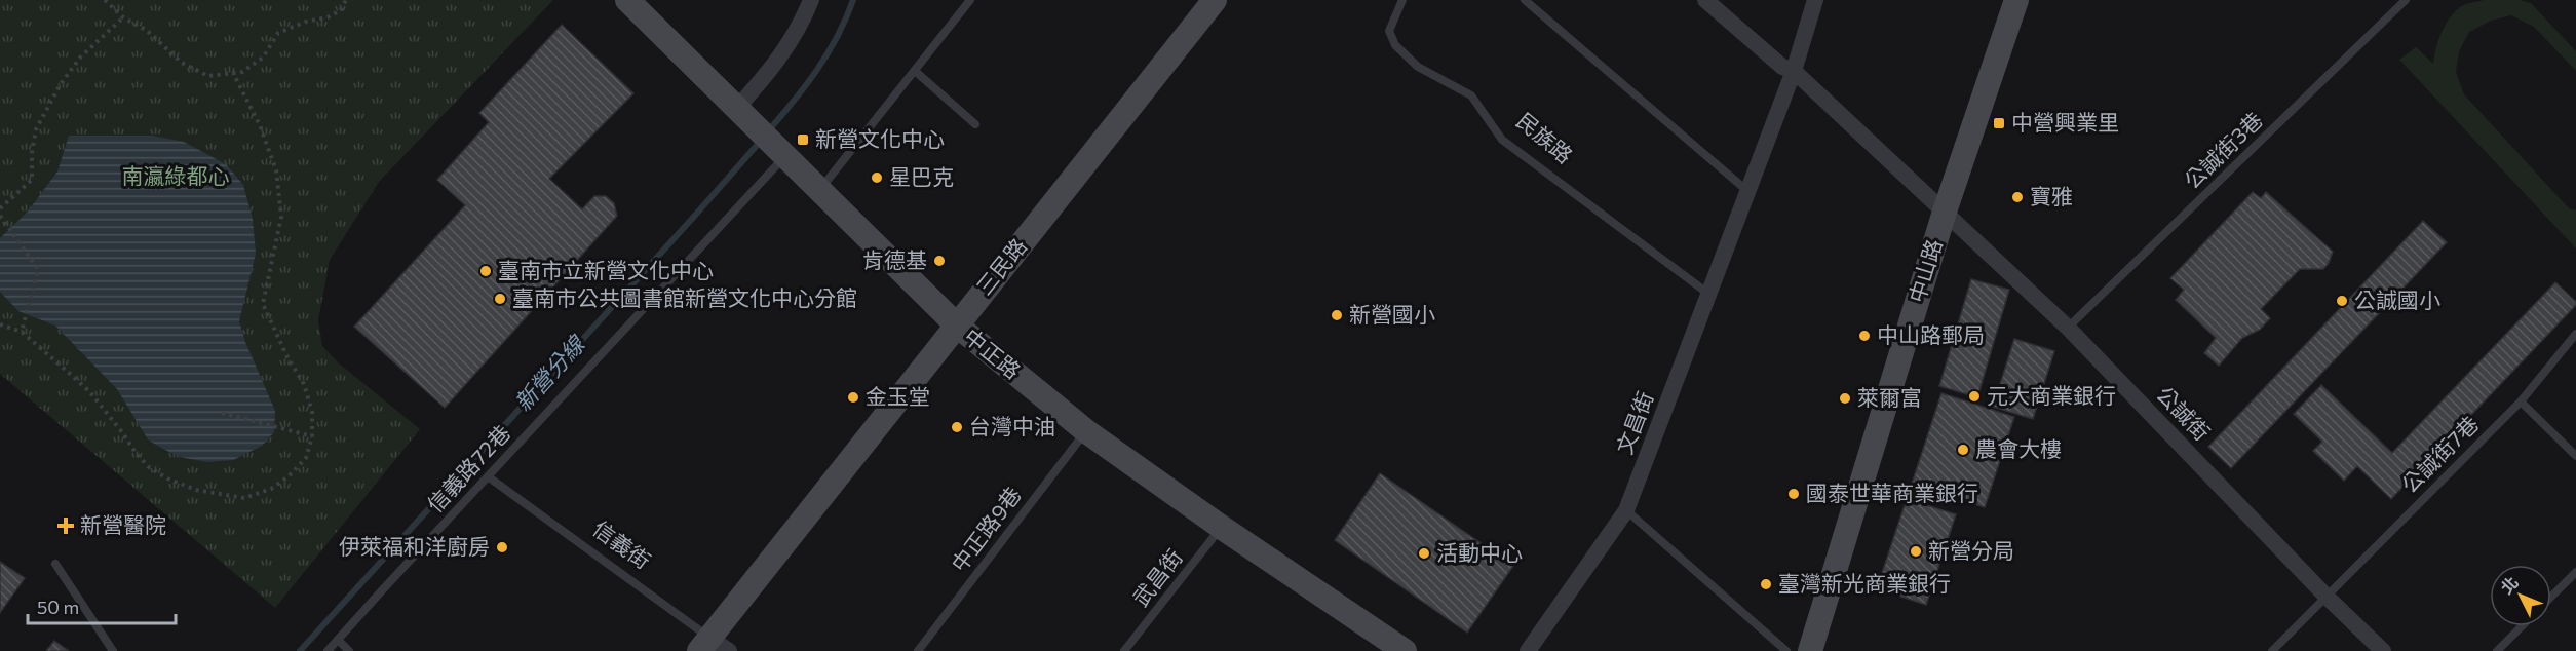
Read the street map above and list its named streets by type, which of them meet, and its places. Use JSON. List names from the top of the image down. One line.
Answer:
{"streets":{"street":["三民路","中山路","中正路","公誠街","文昌街"],"lane":["民族路","公誠街3巷","公誠街7巷","信義路72巷","中正路9巷","信義街","武昌街"]},"crossings":[["民族路","文昌街"],["公誠街3巷","公誠街"],["三民路","中正路"],["三民路","信義街"],["中山路","公誠街"],["中正路","信義路72巷"],["中正路","中正路9巷"],["中正路","武昌街"],["公誠街","公誠街7巷"],["信義路72巷","信義街"]],"water":["新營分線"],"parks":["南瀛綠都心"],"places":{"transit":["中營興業里","新營文化中心"],"other":["星巴克","寶雅","肯德基","臺南市立新營文化中心","臺南市公共圖書館新營文化中心分館","公誠國小","新營國小","中山路郵局","元大商業銀行","金玉堂","萊爾富","台灣中油","農會大樓","國泰世華商業銀行","伊萊福和洋廚房","新營分局","活動中心","臺灣新光商業銀行"],"health":["新營醫院"]},"scale_bar":"50 m","north":"top left"}
